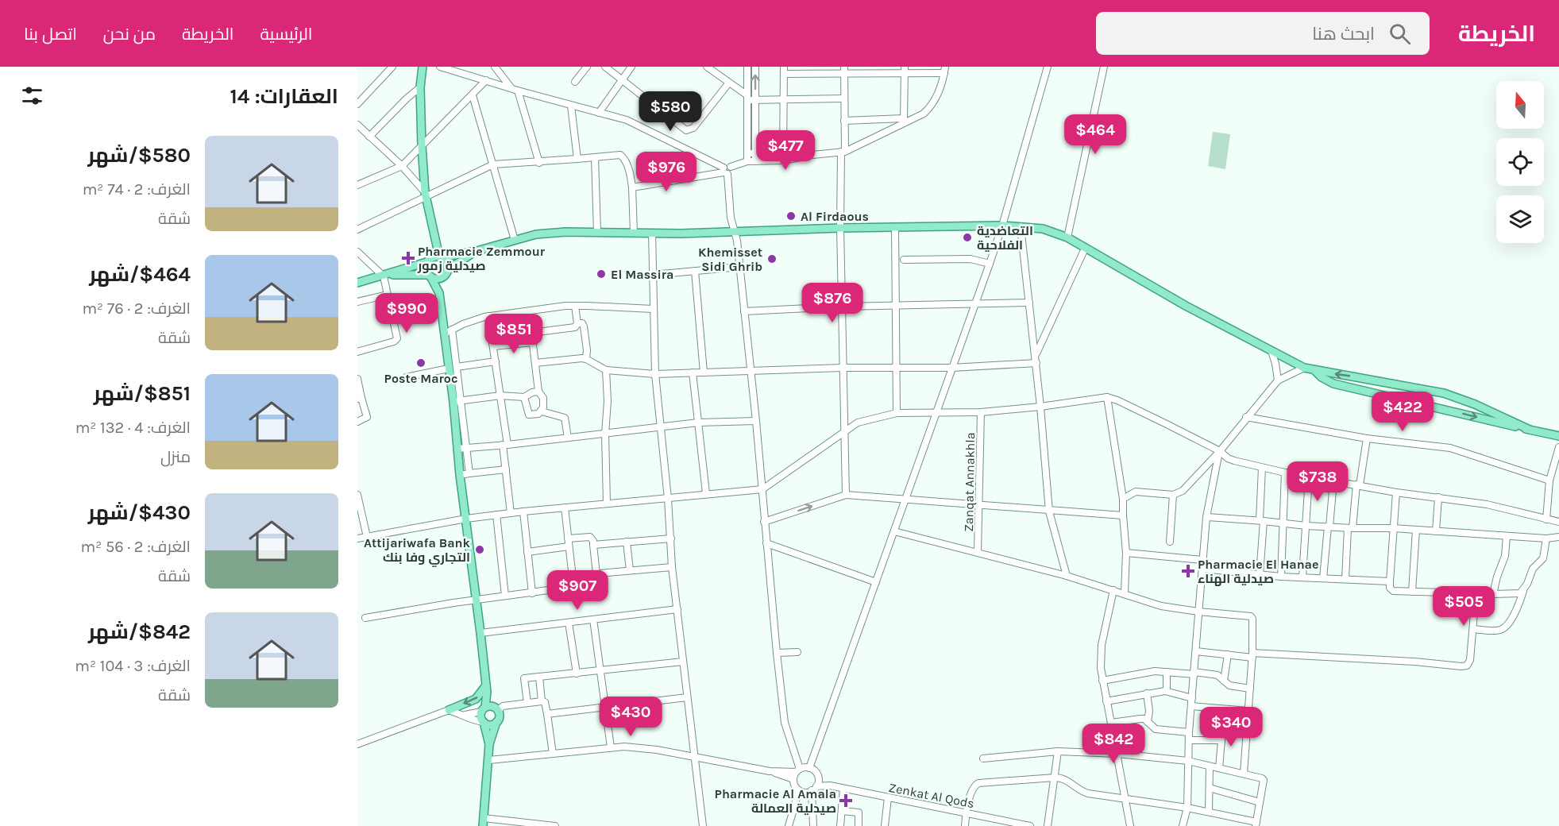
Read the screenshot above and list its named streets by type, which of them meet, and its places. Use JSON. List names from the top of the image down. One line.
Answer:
{"streets":{"street":["Zanqat Annakhla","Zenkat Al Qods"]},"places":{"other":["Al Firdaous","التعاضدية الفلاحية","Khemisset Sidi Ghrib","El Massira","Poste Maroc","Attijariwafa Bank التجاري وفا بنك"],"health":["Pharmacie Zemmour صيدلية زمور","Pharmacie El Hanae صيدلية الهناء","Pharmacie Al Amala صيدلية العمالة"]},"north":"top","page":{"header":"الخريطة","search":"ابحث هنا","nav":["الرئيسية","الخريطة","من نحن","اتصل بنا"],"heading":"العقارات: 14","price":["$580","$464","$477","$976","$876","$990","$851","$422","$738","$907","$505","$430","$340","$842"],"list":[{"name":"$580/شهر","note":"الغرف: 2 · 74 m² · شقة"},{"name":"$464/شهر","note":"الغرف: 2 · 76 m² · شقة"},{"name":"$851/شهر","note":"الغرف: 4 · 132 m² · منزل"},{"name":"$430/شهر","note":"الغرف: 2 · 56 m² · شقة"},{"name":"$842/شهر","note":"الغرف: 3 · 104 m² · شقة"}]}}
